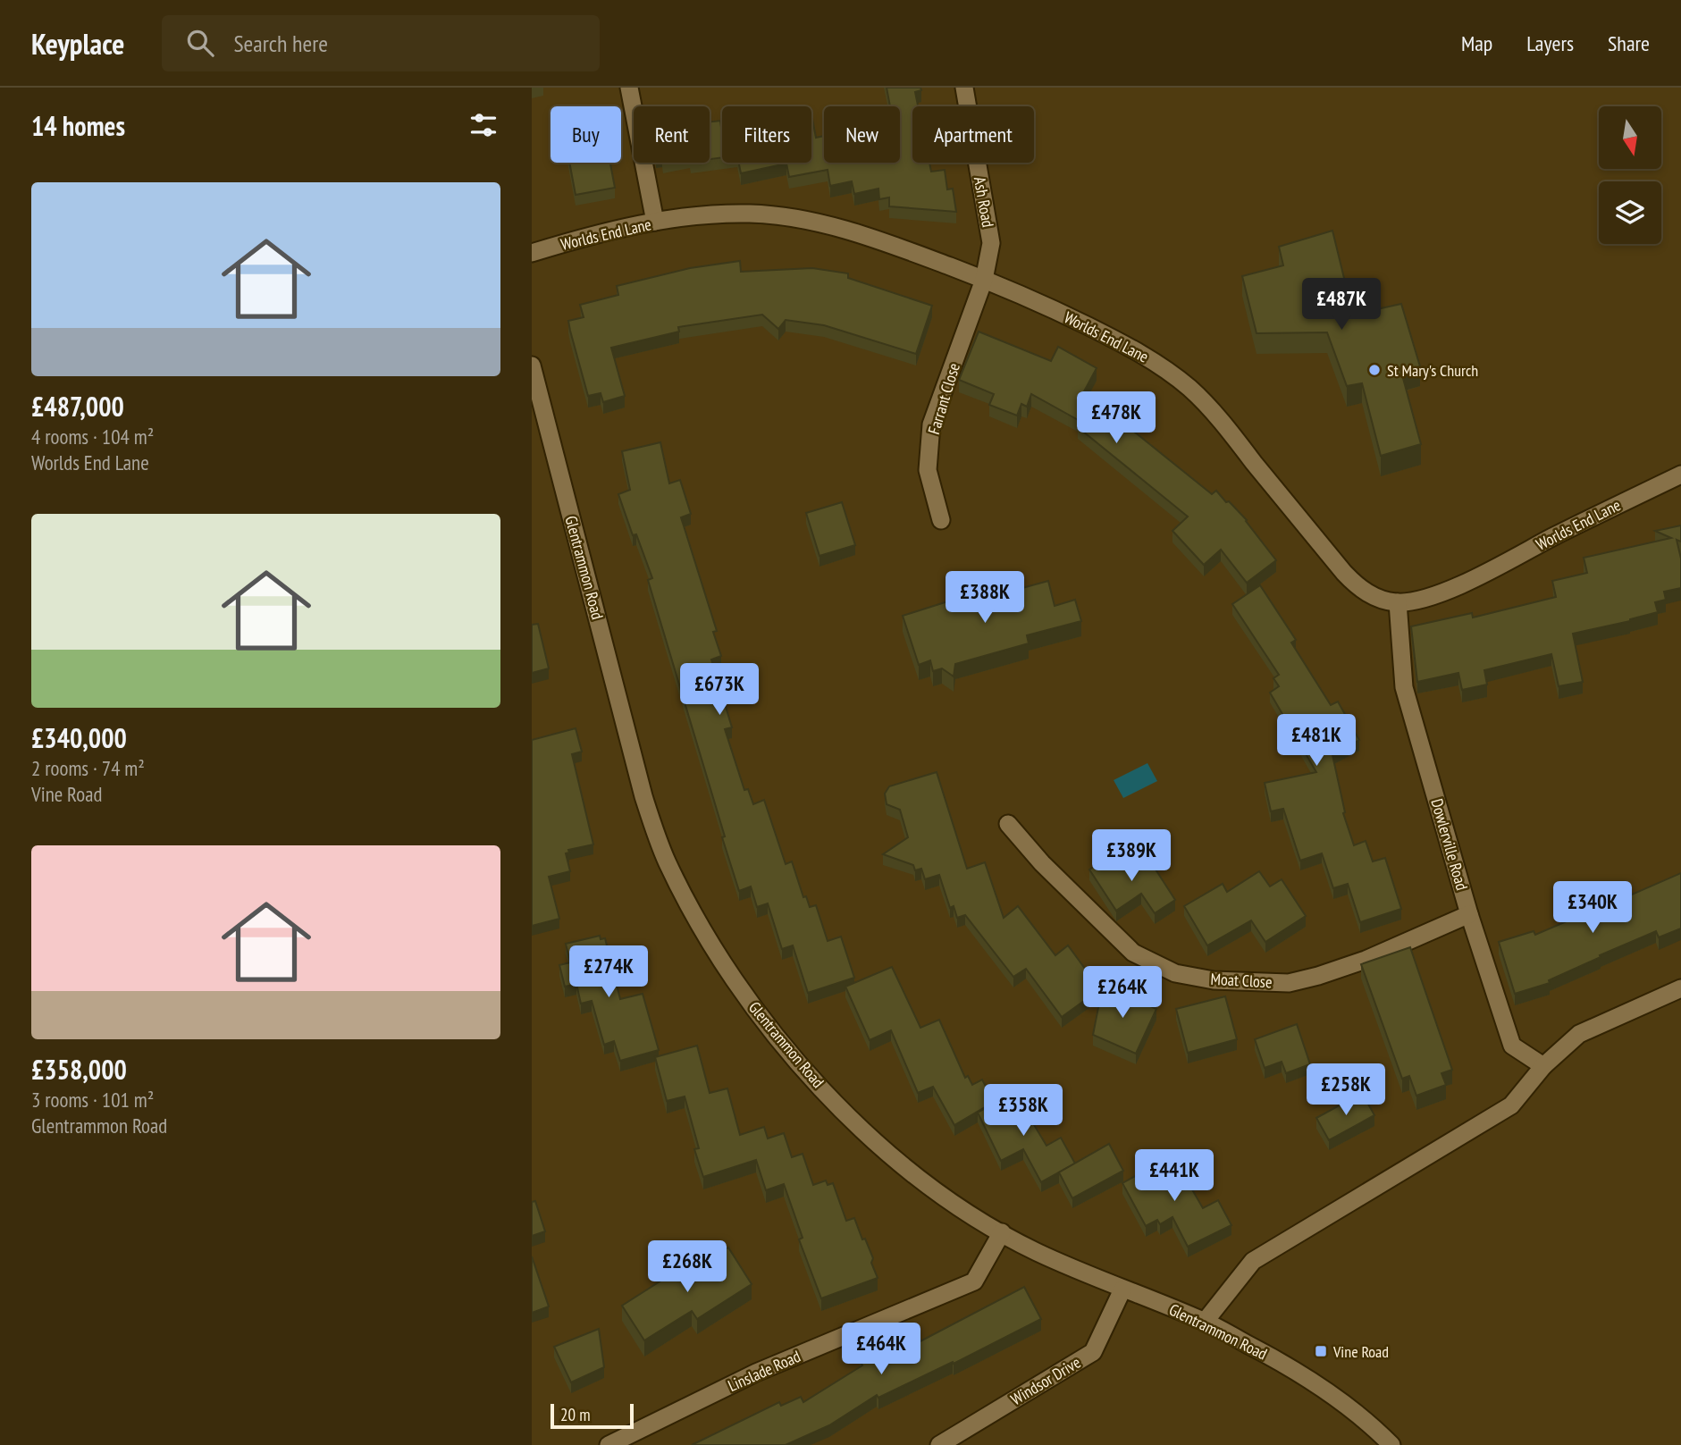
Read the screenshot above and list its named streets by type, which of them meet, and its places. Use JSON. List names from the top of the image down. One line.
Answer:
{"streets":{"street":["Ash Road","Worlds End Lane","Farrant Close","Glentrammon Road","Dowlerville Road","Moat Close","Linslade Road","Windsor Drive"]},"crossings":[["Ash Road","Worlds End Lane"],["Ash Road","Farrant Close"],["Worlds End Lane","Farrant Close"],["Worlds End Lane","Dowlerville Road"],["Glentrammon Road","Linslade Road"],["Glentrammon Road","Windsor Drive"],["Dowlerville Road","Moat Close"]],"places":{"other":["St Mary's Church"],"transit":["Vine Road"]},"scale_bar":"20 m","north":"bottom","page":{"header":"Keyplace","search":"Search here","nav":["Map","Layers","Share"],"heading":"14 homes","chip":["Buy","Rent","Filters","New","Apartment"],"list":[{"name":"£487,000","note":"4 rooms · 104 m² · Worlds End Lane"},{"name":"£340,000","note":"2 rooms · 74 m² · Vine Road"},{"name":"£358,000","note":"3 rooms · 101 m² · Glentrammon Road"}],"price":["£487K","£478K","£388K","£673K","£481K","£389K","£340K","£274K","£264K","£258K","£358K","£441K","£268K","£464K"],"scale":"20 m"}}
